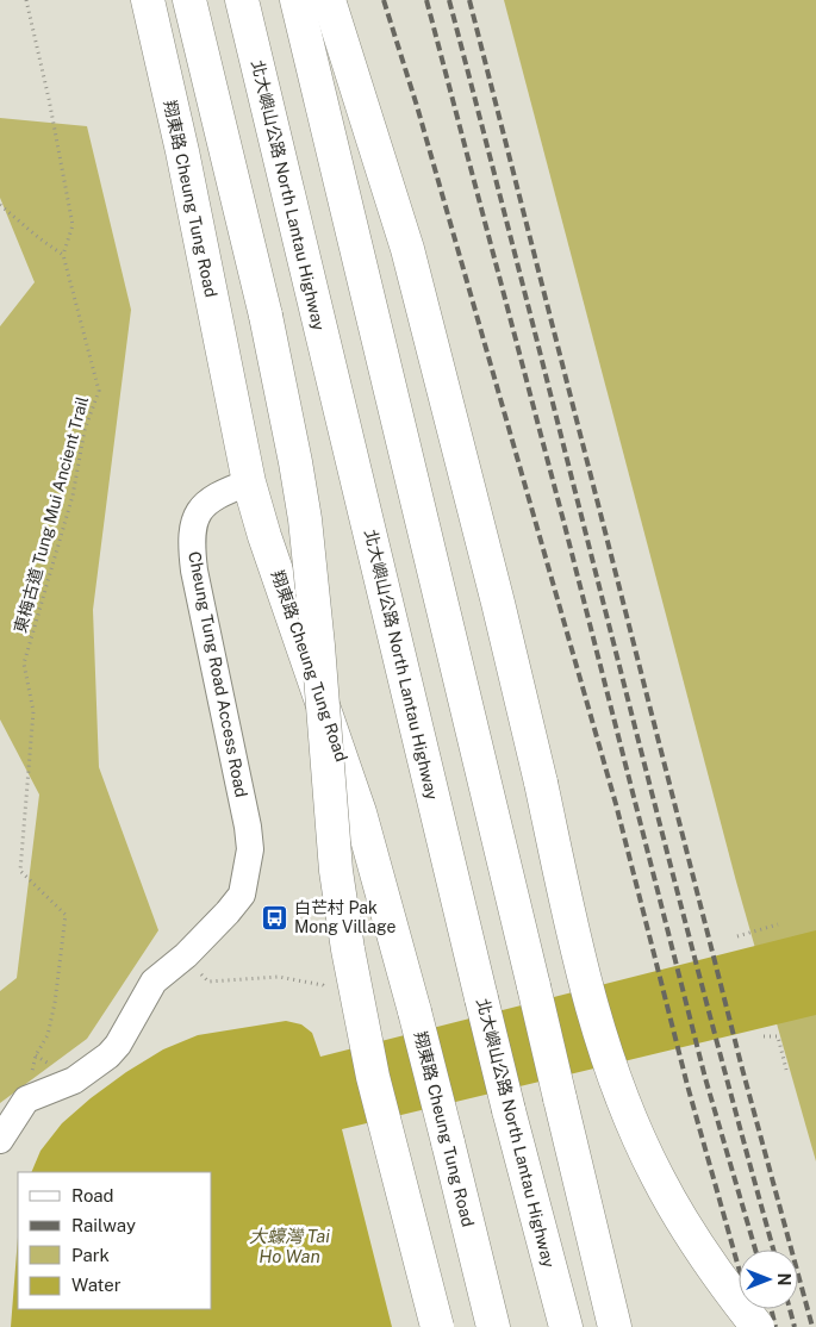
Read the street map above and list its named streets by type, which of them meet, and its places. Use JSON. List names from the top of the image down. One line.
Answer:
{"streets":{"main road":["北大嶼山公路 North Lantau Highway","翔東路 Cheung Tung Road"],"street":["Cheung Tung Road Access Road"],"path":["東梅古道 Tung Mui Ancient Trail"]},"crossings":[["翔東路 Cheung Tung Road","Cheung Tung Road Access Road"]],"water":["大蠔灣 Tai Ho Wan"],"places":{"bus stop":["白芒村 Pak Mong Village"]},"legend":["Road","Railway","Park","Water"],"north":"right"}
